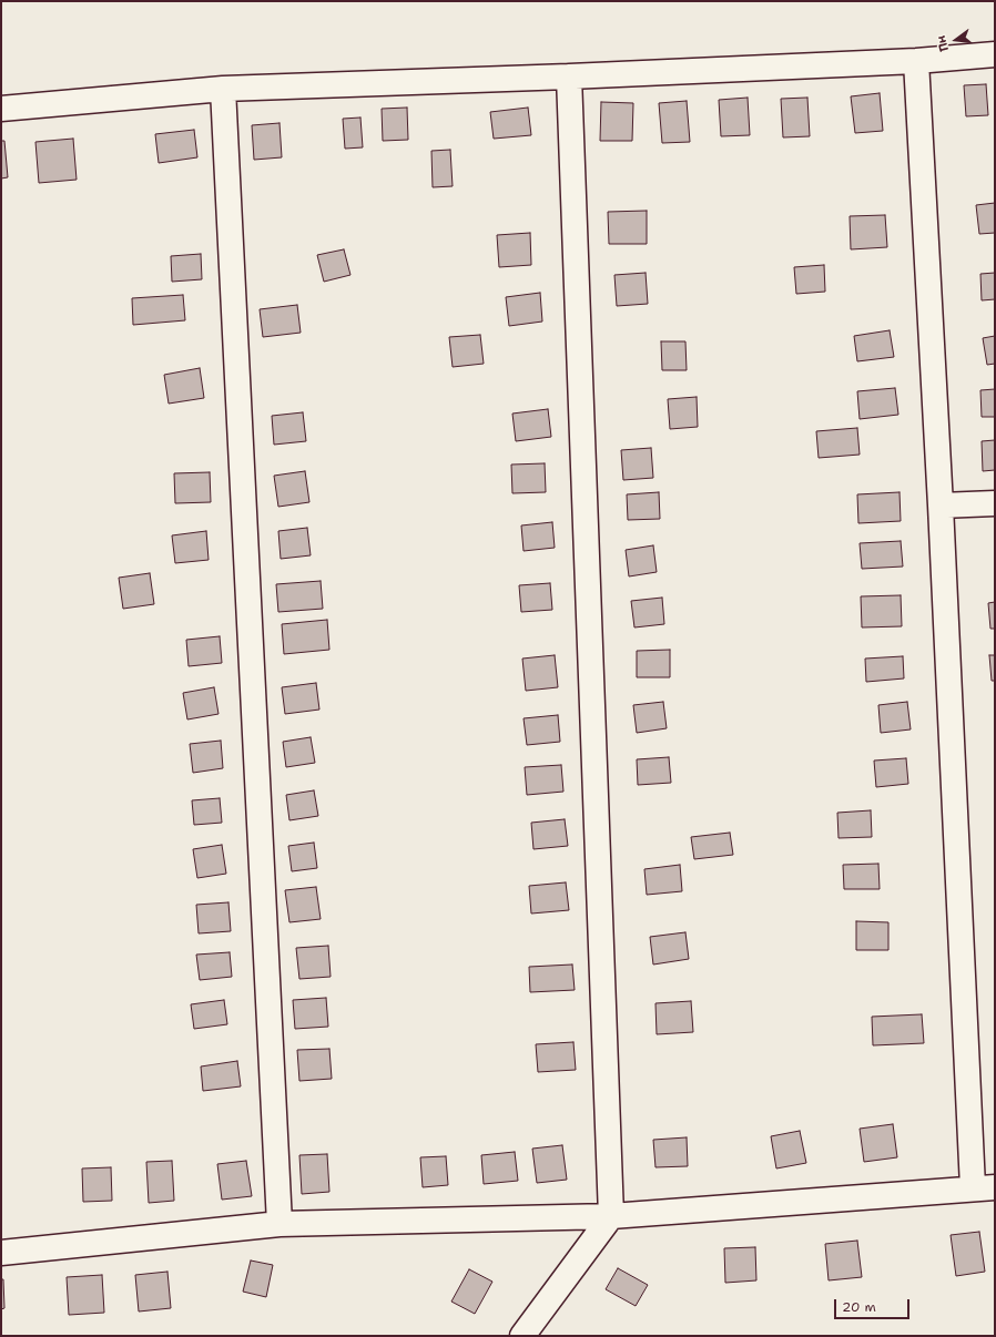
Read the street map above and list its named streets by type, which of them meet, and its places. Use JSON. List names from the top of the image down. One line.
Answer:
{"scale_bar":"20 m","north":"left"}
